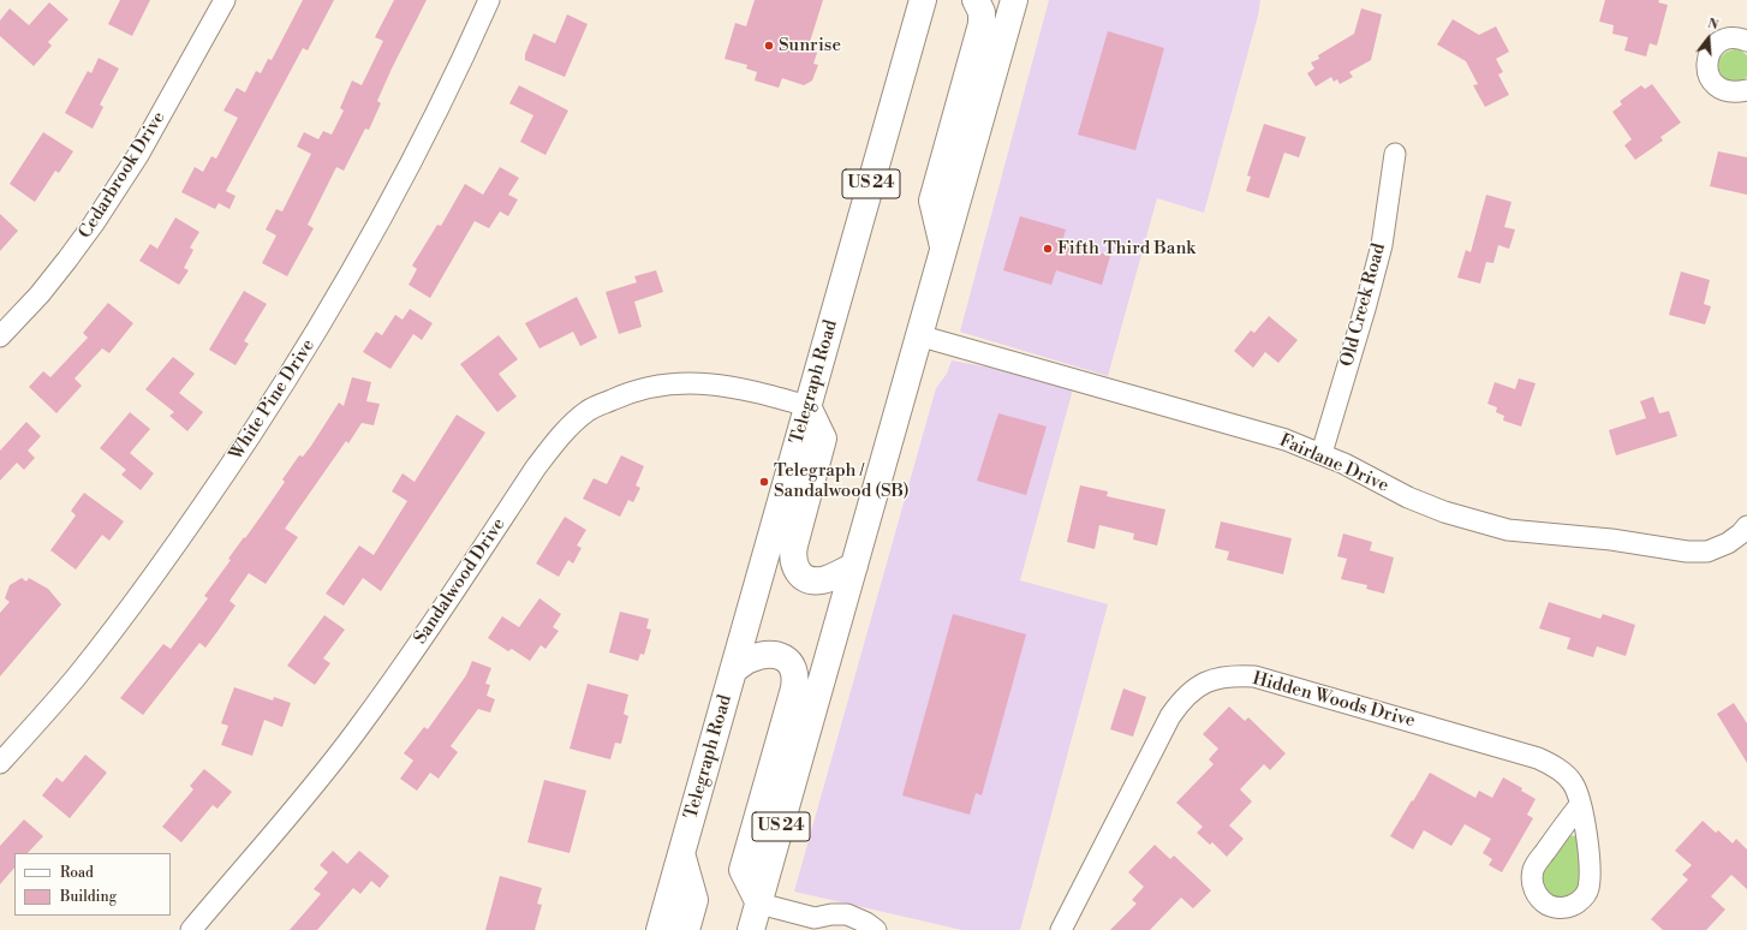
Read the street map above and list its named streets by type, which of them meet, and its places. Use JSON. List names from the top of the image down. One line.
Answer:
{"streets":{"highway":["US 24","Telegraph Road"],"street":["Cedarbrook Drive","Old Creek Road","White Pine Drive","Fairlane Drive","Sandalwood Drive","Hidden Woods Drive"]},"crossings":[["US 24","Fairlane Drive"],["Old Creek Road","Fairlane Drive"],["Telegraph Road","Sandalwood Drive"]],"places":["Sunrise","Fifth Third Bank","Telegraph / Sandalwood (SB)"],"legend":["Road","Building"],"north":"top"}
